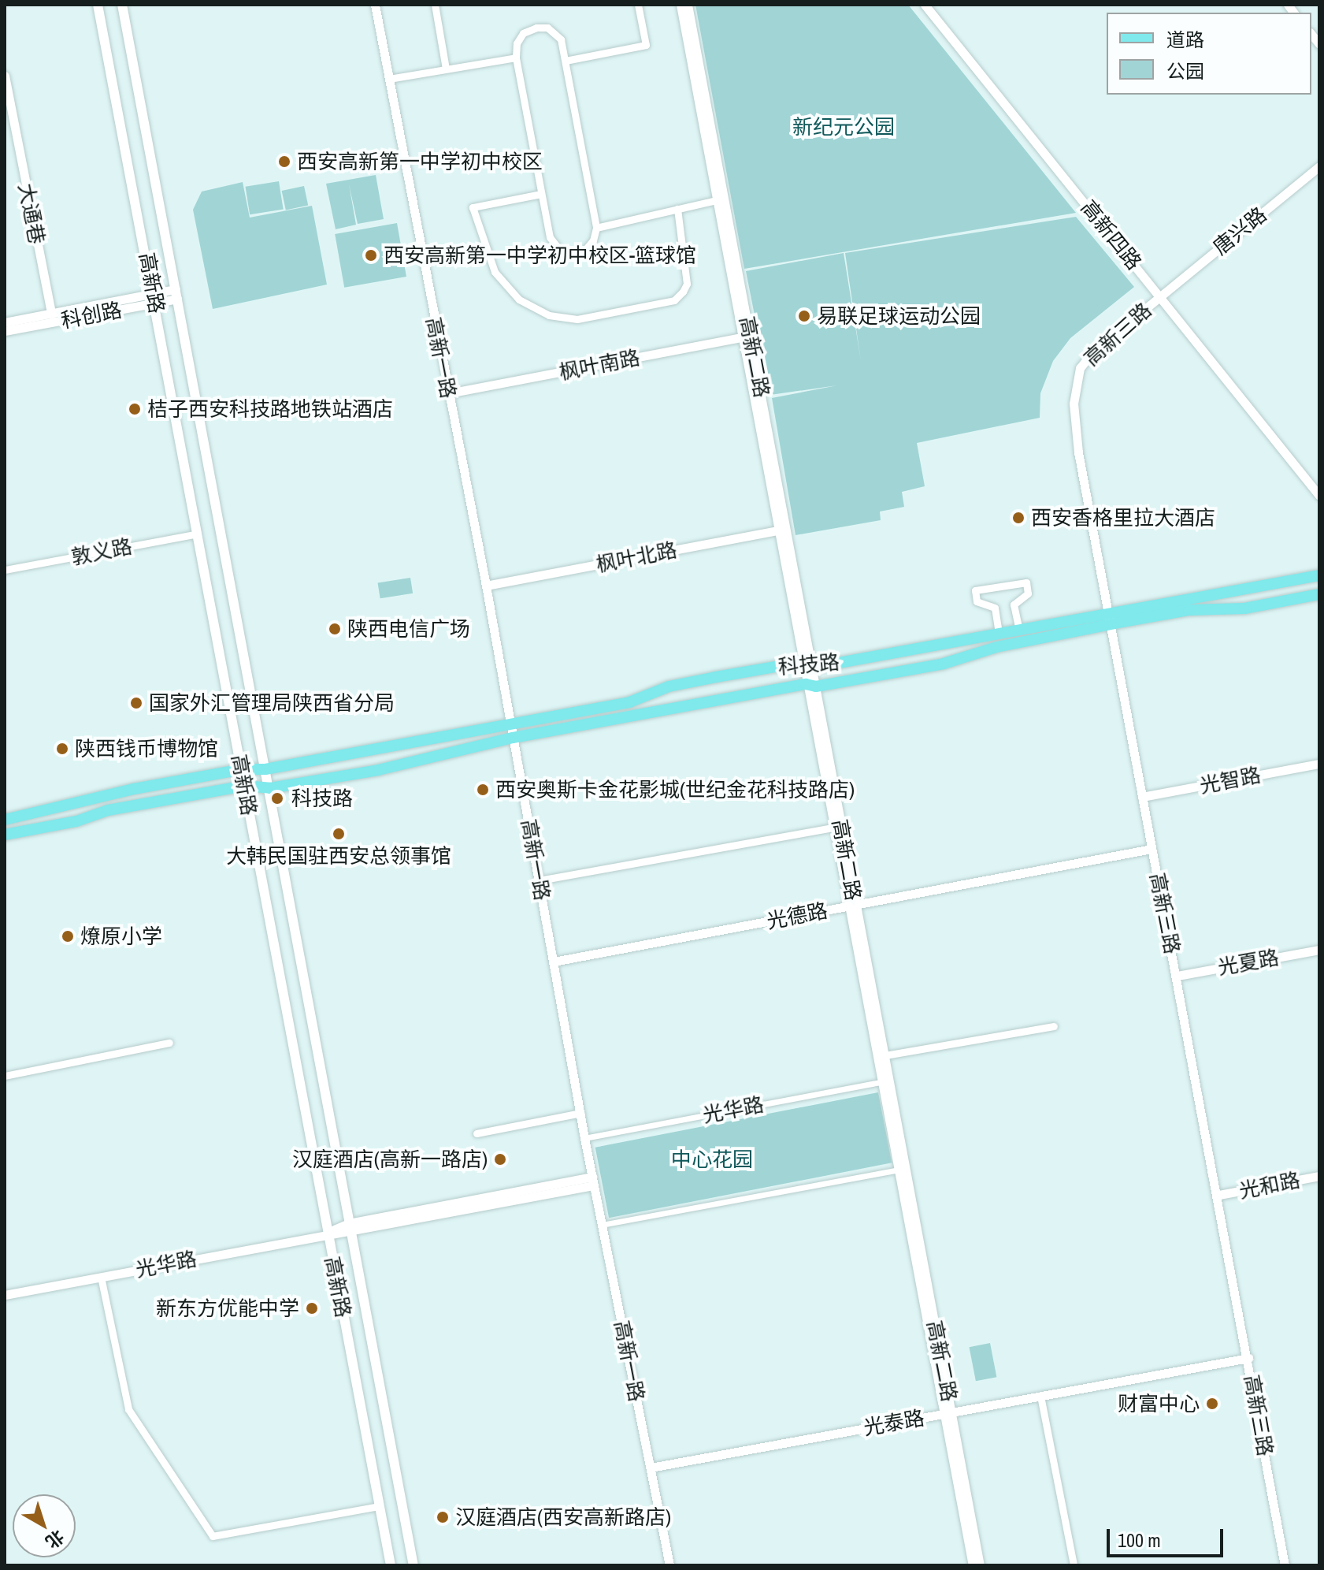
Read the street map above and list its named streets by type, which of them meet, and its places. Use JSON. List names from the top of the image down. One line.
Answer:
{"streets":{"main road":["高新路","科技路"],"street":["大通巷","唐兴路","高新四路","科创路","高新三路","高新二路","高新一路","枫叶南路","敦义路","枫叶北路","光智路","光德路","光夏路","光华路","光和路","光泰路"]},"crossings":[["大通巷","科创路"],["唐兴路","高新四路"],["唐兴路","高新三路"],["高新四路","高新三路"],["高新路","科创路"],["高新路","敦义路"],["高新路","科技路"],["高新路","光华路"],["高新三路","科技路"],["高新三路","光智路"],["高新三路","光德路"],["高新三路","光夏路"],["高新三路","光和路"],["高新三路","光泰路"],["高新二路","枫叶南路"],["高新二路","枫叶北路"],["高新二路","科技路"],["高新二路","光德路"],["高新二路","光华路"],["高新二路","光泰路"],["高新一路","枫叶南路"],["高新一路","枫叶北路"],["高新一路","科技路"],["高新一路","光德路"],["高新一路","光华路"],["高新一路","光泰路"]],"parks":["新纪元公园","中心花园"],"places":["西安高新第一中学初中校区","西安高新第一中学初中校区-篮球馆","易联足球运动公园","桔子西安科技路地铁站酒店","西安香格里拉大酒店","陕西电信广场","国家外汇管理局陕西省分局","陕西钱币博物馆","西安奥斯卡金花影城(世纪金花科技路店)","科技路","大韩民国驻西安总领事馆","燎原小学","汉庭酒店(高新一路店)","新东方优能中学","财富中心","汉庭酒店(西安高新路店)"],"legend":["道路","公园"],"scale_bar":"100 m","north":"bottom right"}
